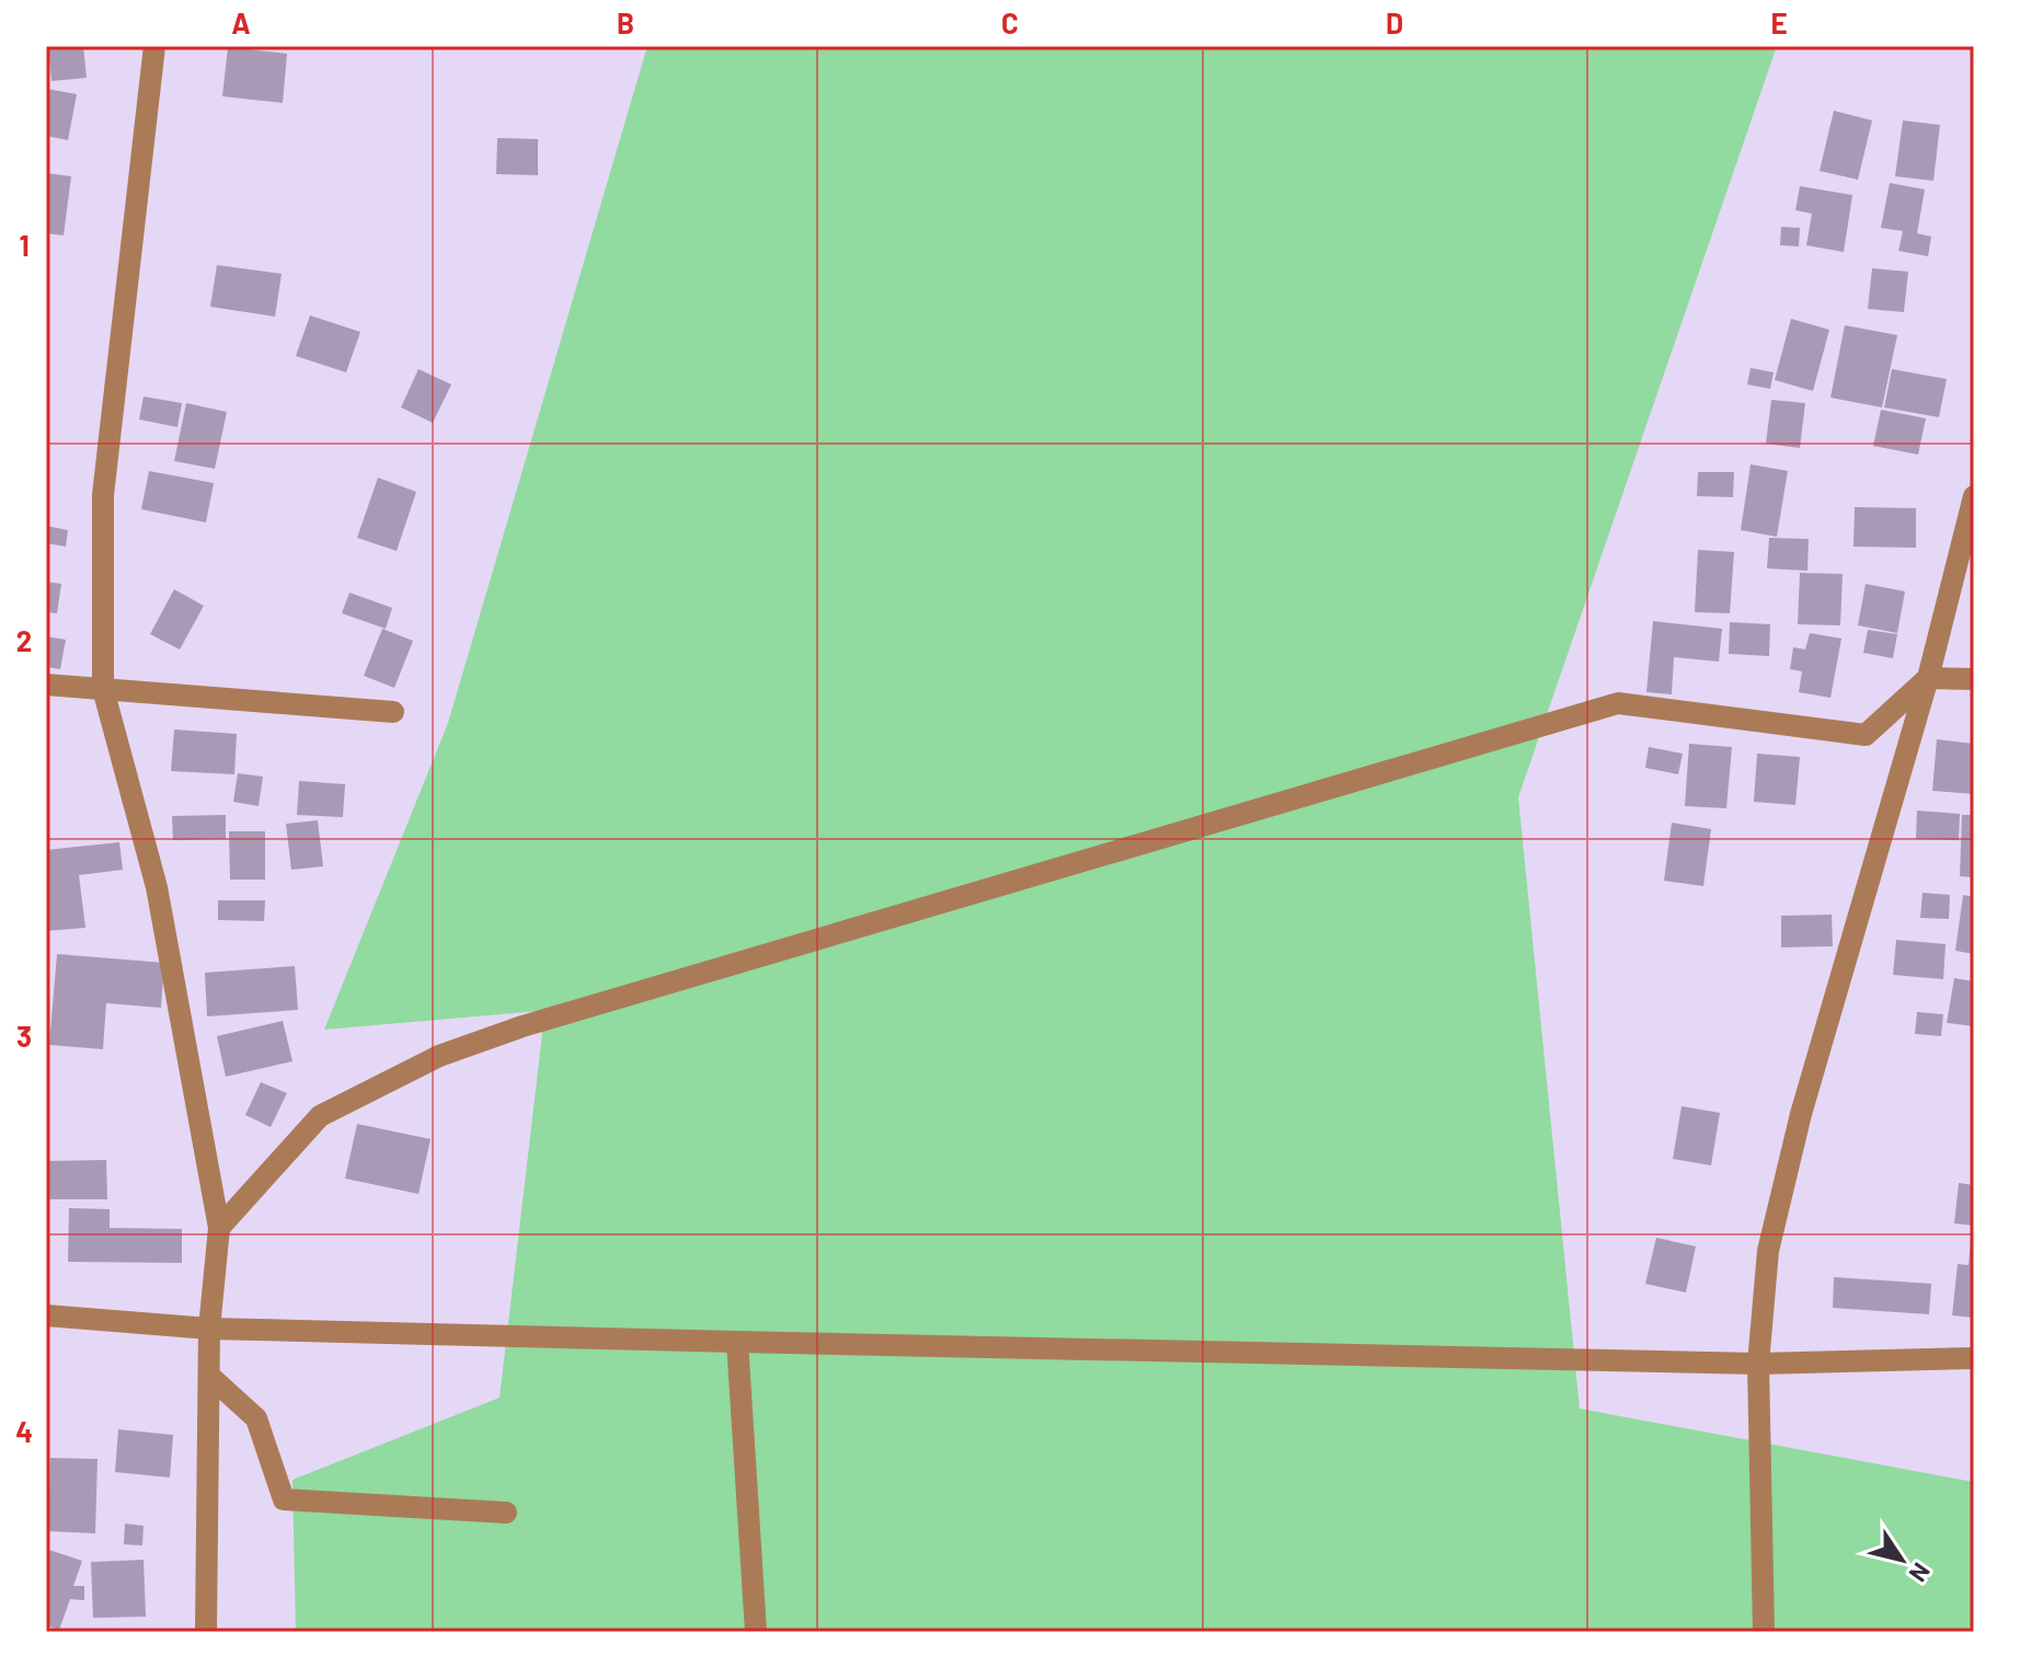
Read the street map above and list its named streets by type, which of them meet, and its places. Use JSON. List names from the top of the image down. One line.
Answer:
{"north":"bottom right","grid":{"columns":["A","B","C","D","E"],"rows":["1","2","3","4"]}}
